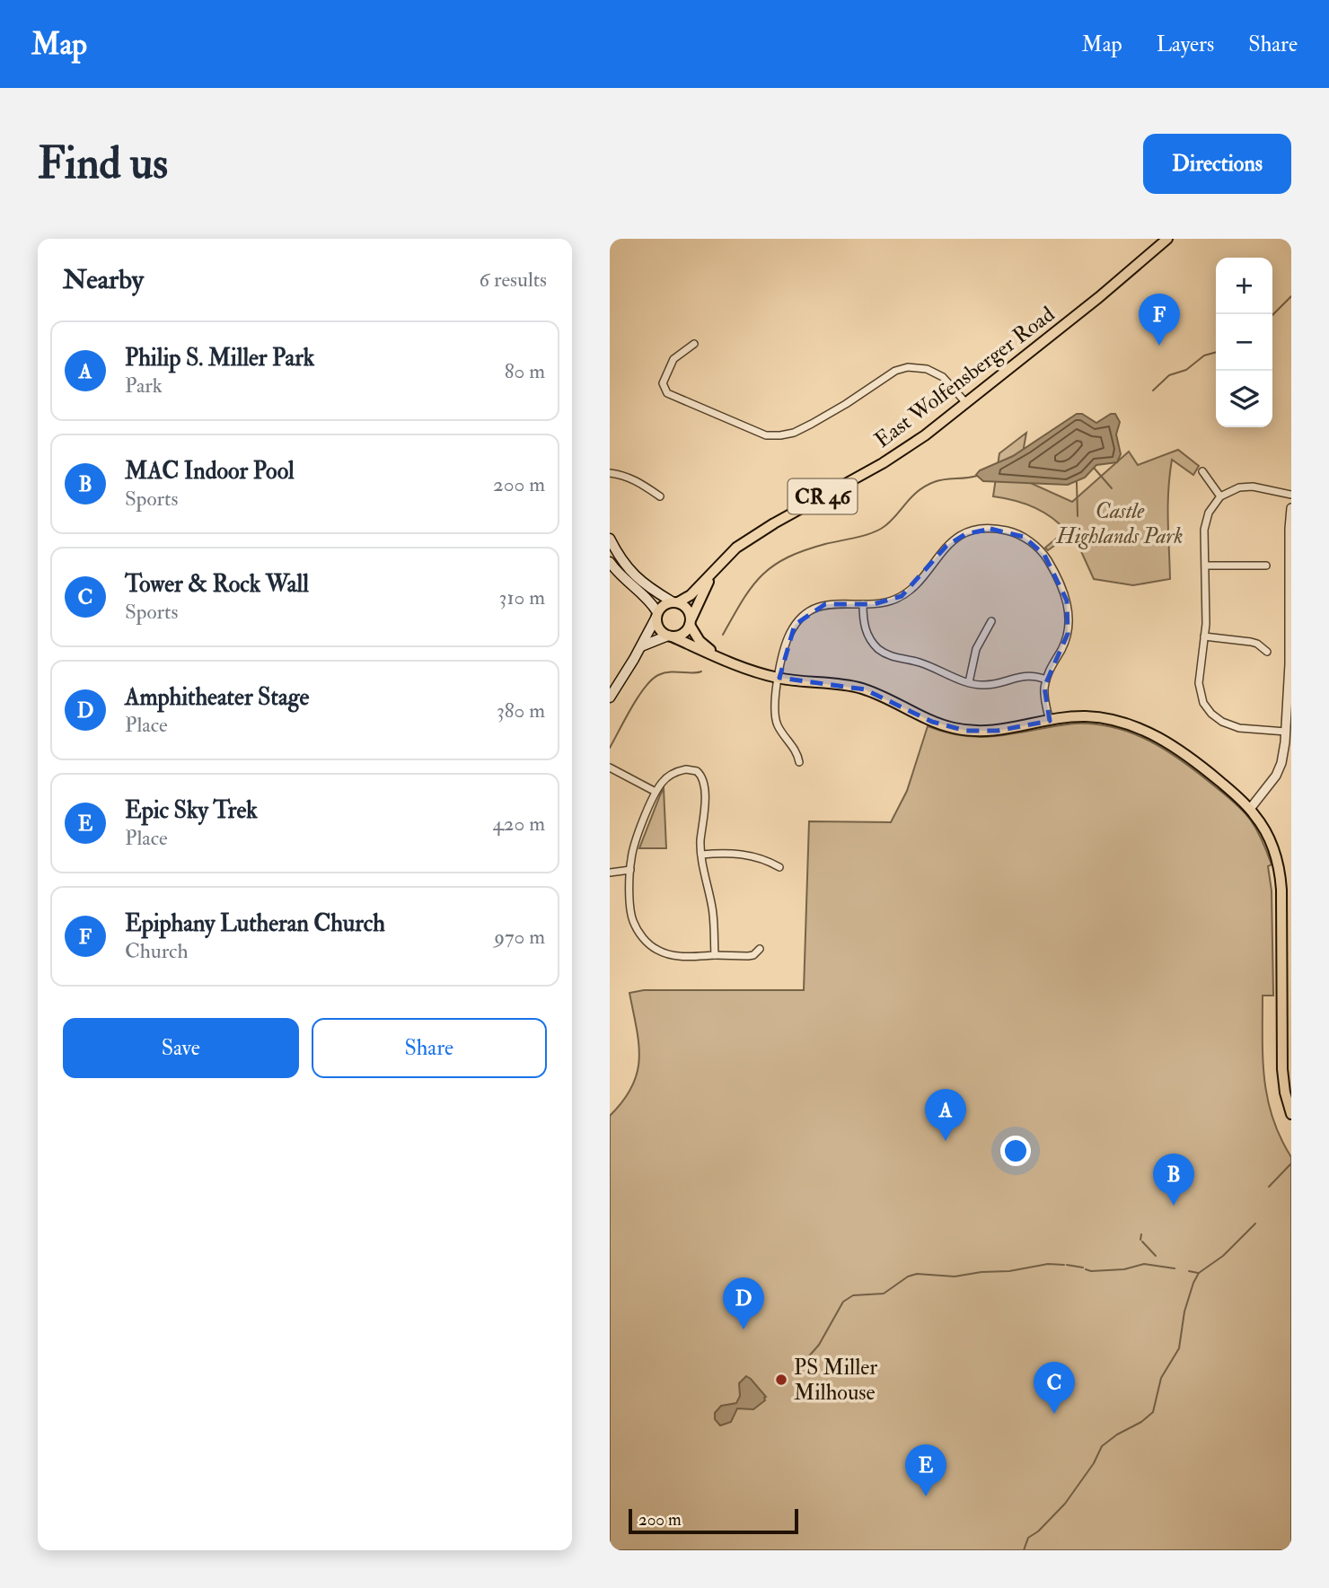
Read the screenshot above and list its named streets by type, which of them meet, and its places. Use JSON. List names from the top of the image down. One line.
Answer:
{"streets":{"main road":["East Wolfensberger Road","CR 46"]},"parks":["Castle Highlands Park"],"places":["PS Miller Milhouse"],"scale_bar":"200 m","page":{"header":"Map","nav":["Map","Layers","Share"],"buttons":["Directions",["Save","Share"]],"title":"Find us","heading":["Nearby","6 results"],"map_buttons":["+","−"],"pins":["F","A","B","D","C","E"],"list":[{"mark":"A","name":"Philip S. Miller Park","note":"Park","value":"80 m"},{"mark":"B","name":"MAC Indoor Pool","note":"Sports","value":"200 m"},{"mark":"C","name":"Tower & Rock Wall","note":"Sports","value":"310 m"},{"mark":"D","name":"Amphitheater Stage","note":"Place","value":"380 m"},{"mark":"E","name":"Epic Sky Trek","note":"Place","value":"420 m"},{"mark":"F","name":"Epiphany Lutheran Church","note":"Church","value":"970 m"}],"scale":"200 m"}}
